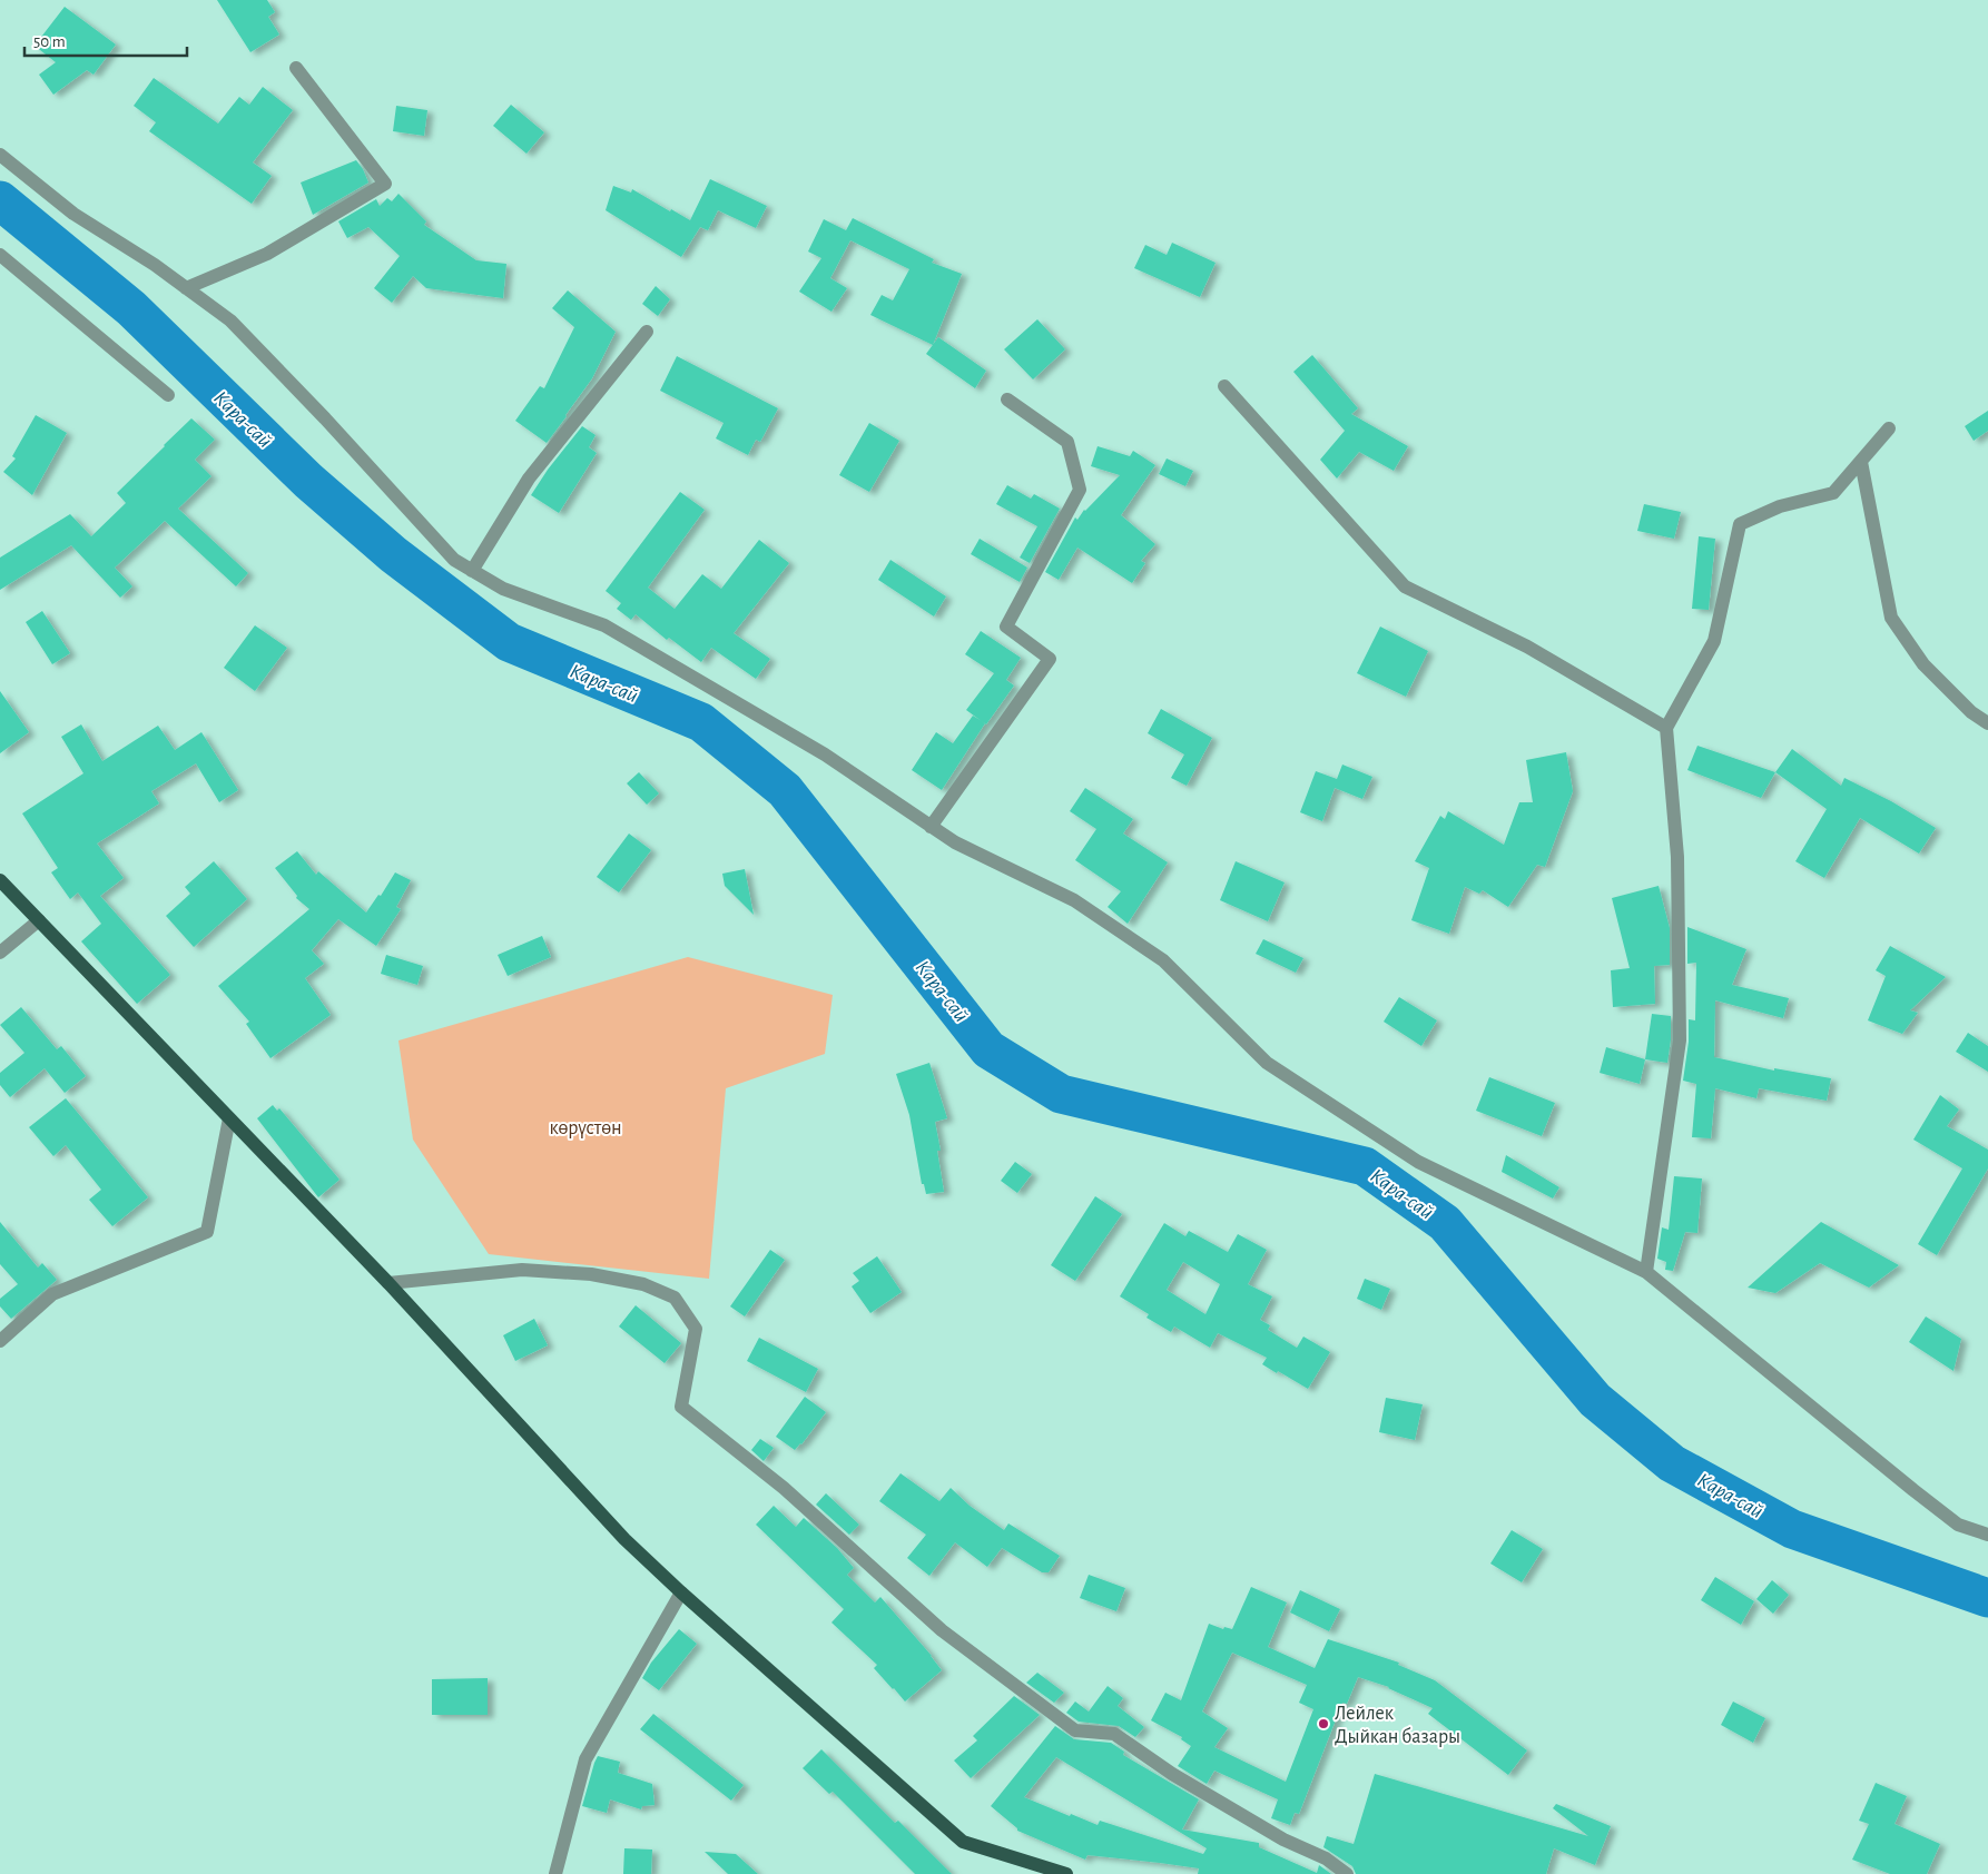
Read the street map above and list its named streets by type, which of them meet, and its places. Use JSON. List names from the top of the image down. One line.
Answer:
{"water":["Кара-сай"],"parks":["көрүстөн"],"places":["Лейлек Дыйкан базары"],"scale_bar":"50 m"}
